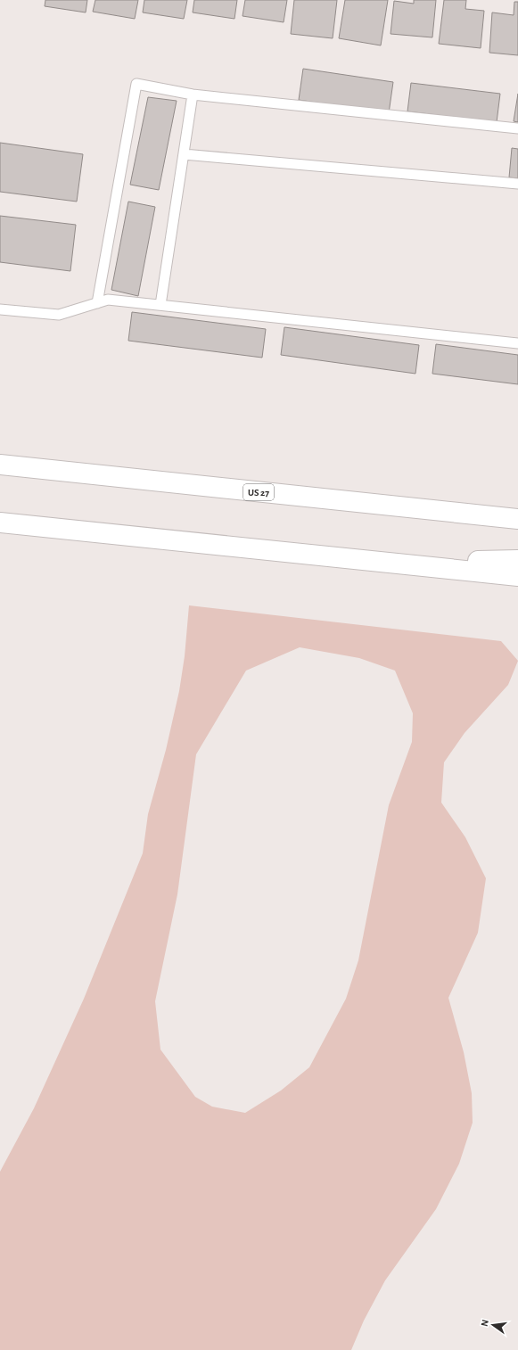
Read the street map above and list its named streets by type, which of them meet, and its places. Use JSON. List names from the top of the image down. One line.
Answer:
{"streets":{"highway":["US 27"]},"north":"left"}
